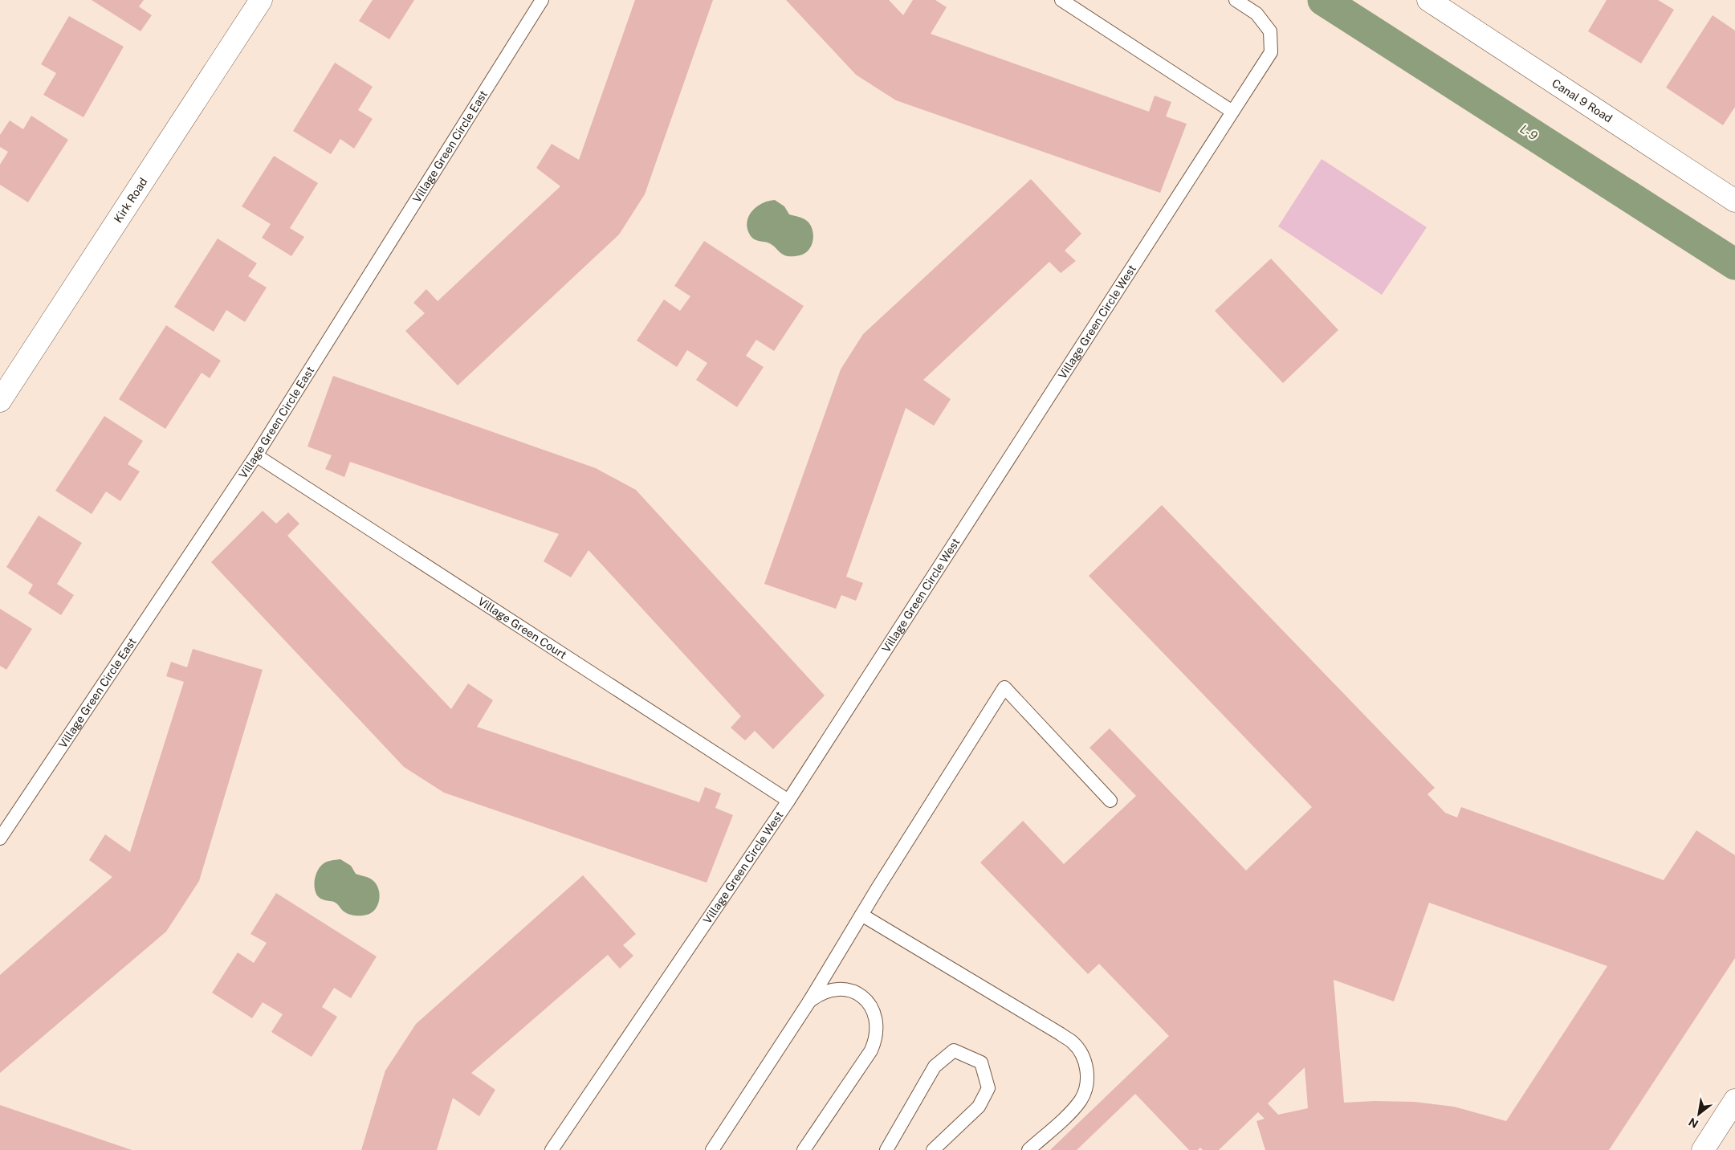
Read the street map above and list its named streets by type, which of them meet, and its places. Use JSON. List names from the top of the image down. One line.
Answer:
{"streets":{"street":["Canal 9 Road","Kirk Road"],"lane":["Village Green Circle East","Village Green Circle West","Village Green Court"]},"crossings":[["Village Green Circle East","Village Green Court"],["Village Green Circle West","Village Green Court"]],"water":["L-9"],"north":"bottom left"}
